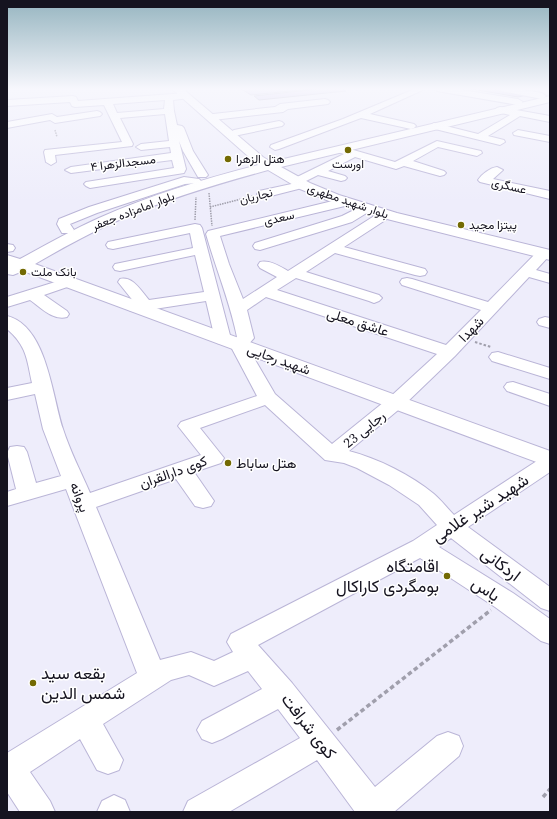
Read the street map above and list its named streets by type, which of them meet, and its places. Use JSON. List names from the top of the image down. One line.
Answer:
{"streets":{"main road":["بلوار شهید مطهری","بلوار امامزاده جعفر","شهید رجایی"],"street":["مسجدالزهرا ۴","عسگری","نجاریان","سعدی","عاشق معلی","شهدا","رجایی 23","کوی دارالقران","پروانه","شهید شیر غلامی","اردکانی","یاس","کوی شرافت"]},"crossings":[["نجاریان","بلوار شهید مطهری"],["بلوار شهید مطهری","بلوار امامزاده جعفر"],["بلوار شهید مطهری","سعدی"],["بلوار شهید مطهری","شهدا"],["بلوار امامزاده جعفر","شهید رجایی"],["عاشق معلی","شهدا"],["شهدا","شهید رجایی"],["شهدا","رجایی 23"],["شهید رجایی","رجایی 23"],["رجایی 23","اردکانی"],["کوی دارالقران","پروانه"],["پروانه","شهید شیر غلامی"],["شهید شیر غلامی","اردکانی"],["شهید شیر غلامی","یاس"],["شهید شیر غلامی","کوی شرافت"]],"places":["اورست","هتل الزهرا","پیتزا مجید","بانک ملت","هتل ساباط","اقامتگاه بومگردی کاراکال","بقعه سید شمس الدین"]}
